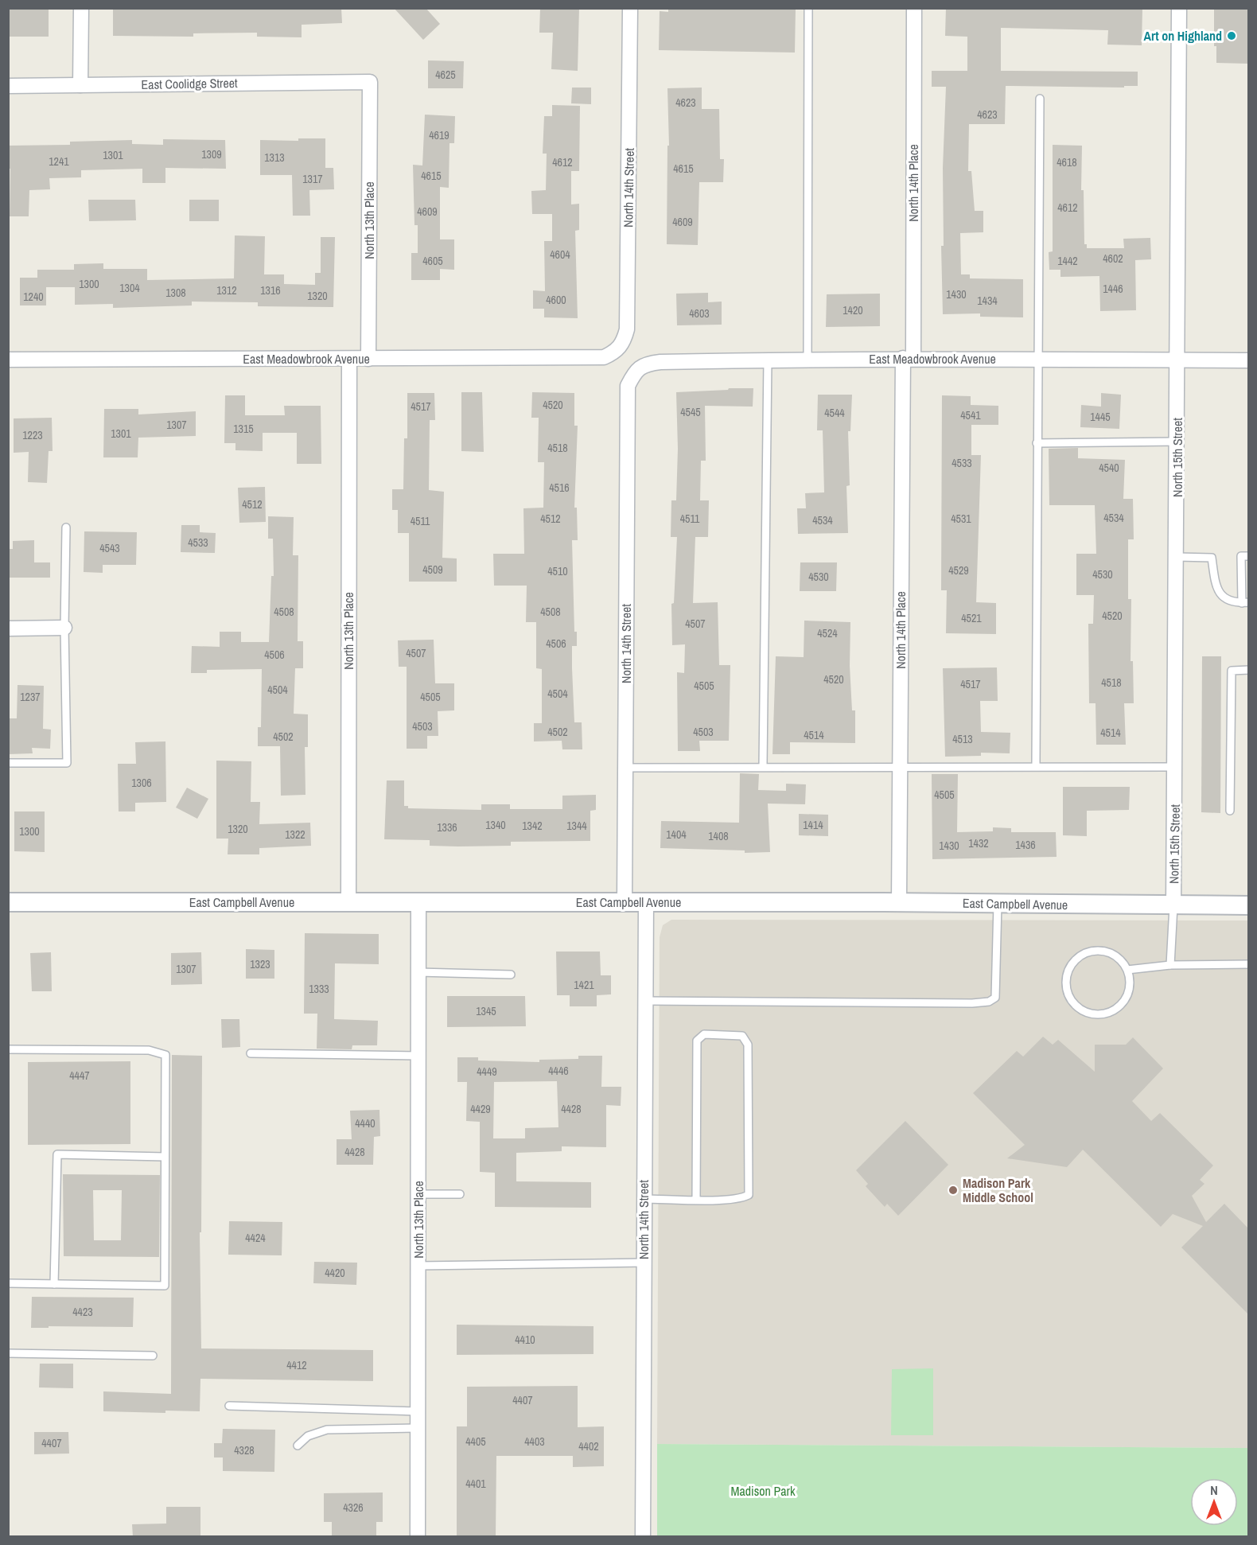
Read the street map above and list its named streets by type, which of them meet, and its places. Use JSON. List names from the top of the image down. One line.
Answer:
{"streets":{"street":["East Coolidge Street","North 14th Place","North 14th Street","North 13th Place","East Meadowbrook Avenue","North 15th Street","East Campbell Avenue"]},"crossings":[["East Coolidge Street","North 13th Place"],["North 14th Place","East Meadowbrook Avenue"],["North 14th Place","East Campbell Avenue"],["North 14th Street","East Meadowbrook Avenue"],["North 14th Street","East Campbell Avenue"],["North 13th Place","East Meadowbrook Avenue"],["North 13th Place","East Campbell Avenue"],["East Meadowbrook Avenue","North 15th Street"],["North 15th Street","East Campbell Avenue"]],"parks":["Madison Park"],"places":["Art on Highland","Madison Park Middle School"],"house_numbers":["4625","4623","4623","4619","1309","1301","1313","1241","4612","4618","4615","4615","1317","4612","4609","4609","4604","4602","4605","1442","1300","1304","1446","1312","1316","1308","1430","1320","1240","4600","1434","1420","4603","4520","4517","4545","4544","4541","1445","1307","1315","1301","1223","4518","4533","4540","4516","4512","4534","4512","4511","4531","4534","4511","4533","4543","4509","4529","4510","4530","4530","4508","4508","4520","4521","4507","4524","4506","4507","4506","4520","4518","4517","4505","4504","4504","1237","4505","4503","4502","4503","4514","4514","4502","4513","1306","4505","1340","1414","1342","1344","1336","1320","1300","1322","1404","1408","1432","1436","1430","1323","1307","1421","1333","1345","4446","4449","4447","4429","4428","4440","4428","4424","4420","4423","4410","4412","4407","4405","4403","4407","4402","4328","4401","4326"],"north":"top"}
